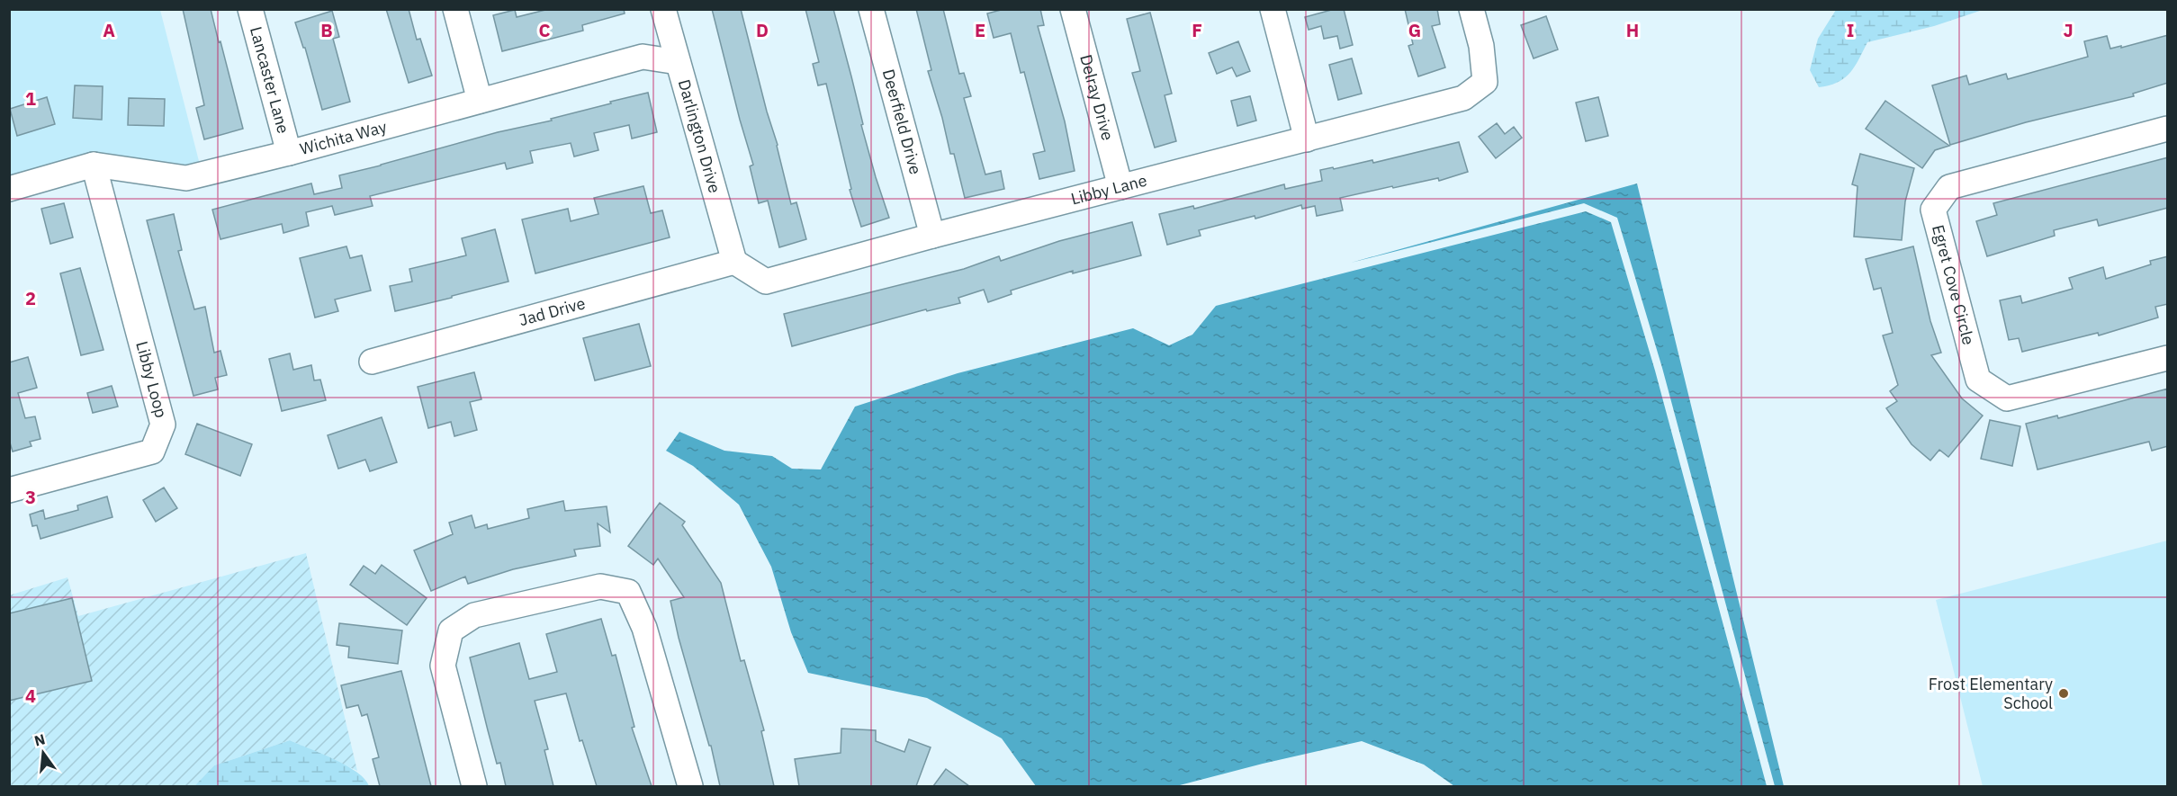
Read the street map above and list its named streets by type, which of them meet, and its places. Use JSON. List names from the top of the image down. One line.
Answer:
{"streets":{"street":["Lancaster Lane","Delray Drive","Deerfield Drive","Darlington Drive","Wichita Way","Libby Lane","Egret Cove Circle","Jad Drive","Libby Loop"]},"crossings":[["Lancaster Lane","Wichita Way"],["Delray Drive","Libby Lane"],["Deerfield Drive","Libby Lane"],["Darlington Drive","Wichita Way"],["Darlington Drive","Libby Lane"],["Darlington Drive","Jad Drive"],["Wichita Way","Libby Loop"],["Libby Lane","Jad Drive"]],"places":["Frost Elementary School"],"north":"top","grid":{"columns":["A","B","C","D","E","F","G","H","I","J"],"rows":["1","2","3","4"]}}
